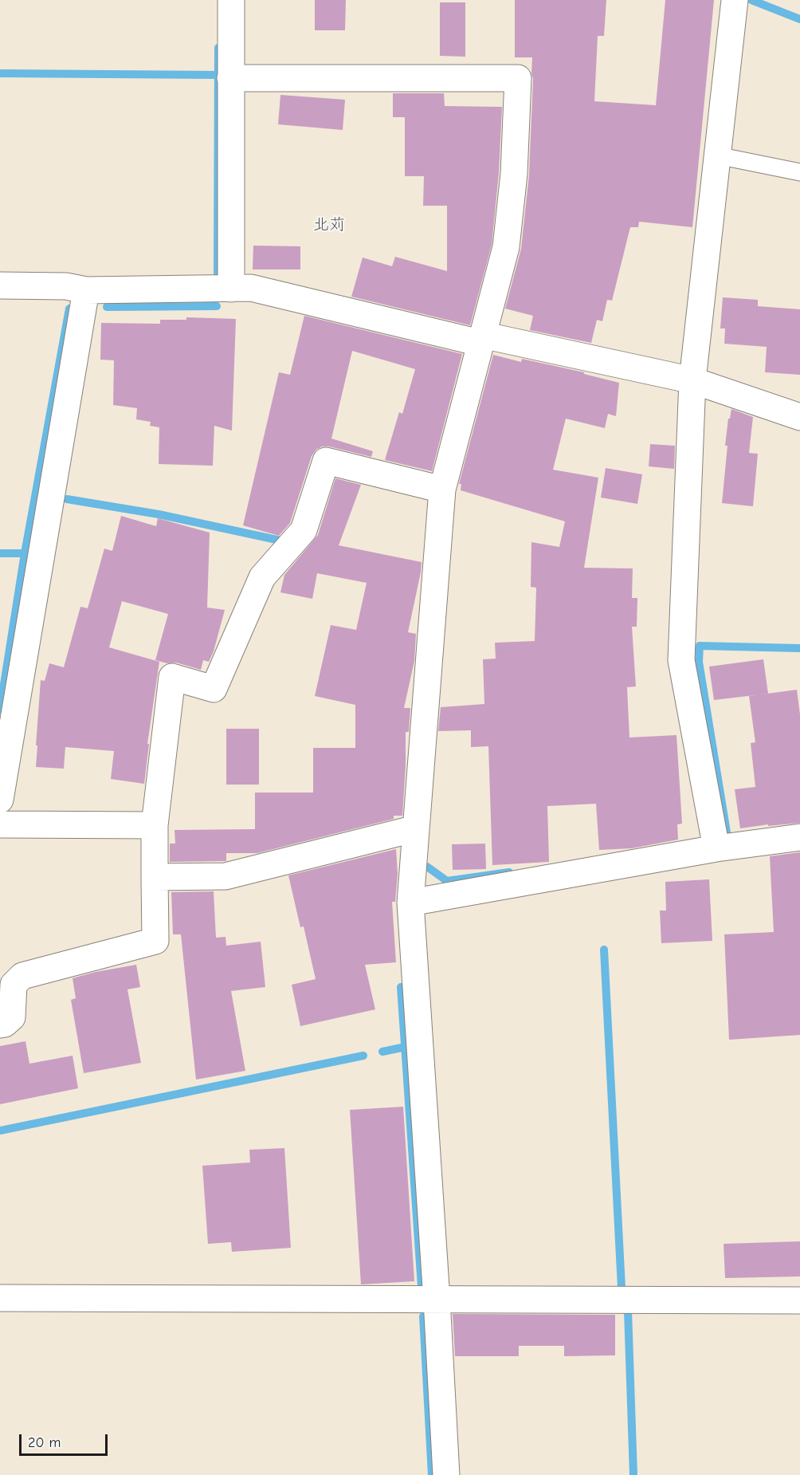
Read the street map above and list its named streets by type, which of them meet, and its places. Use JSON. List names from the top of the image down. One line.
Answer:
{"districts":["北苅"],"scale_bar":"20 m"}
